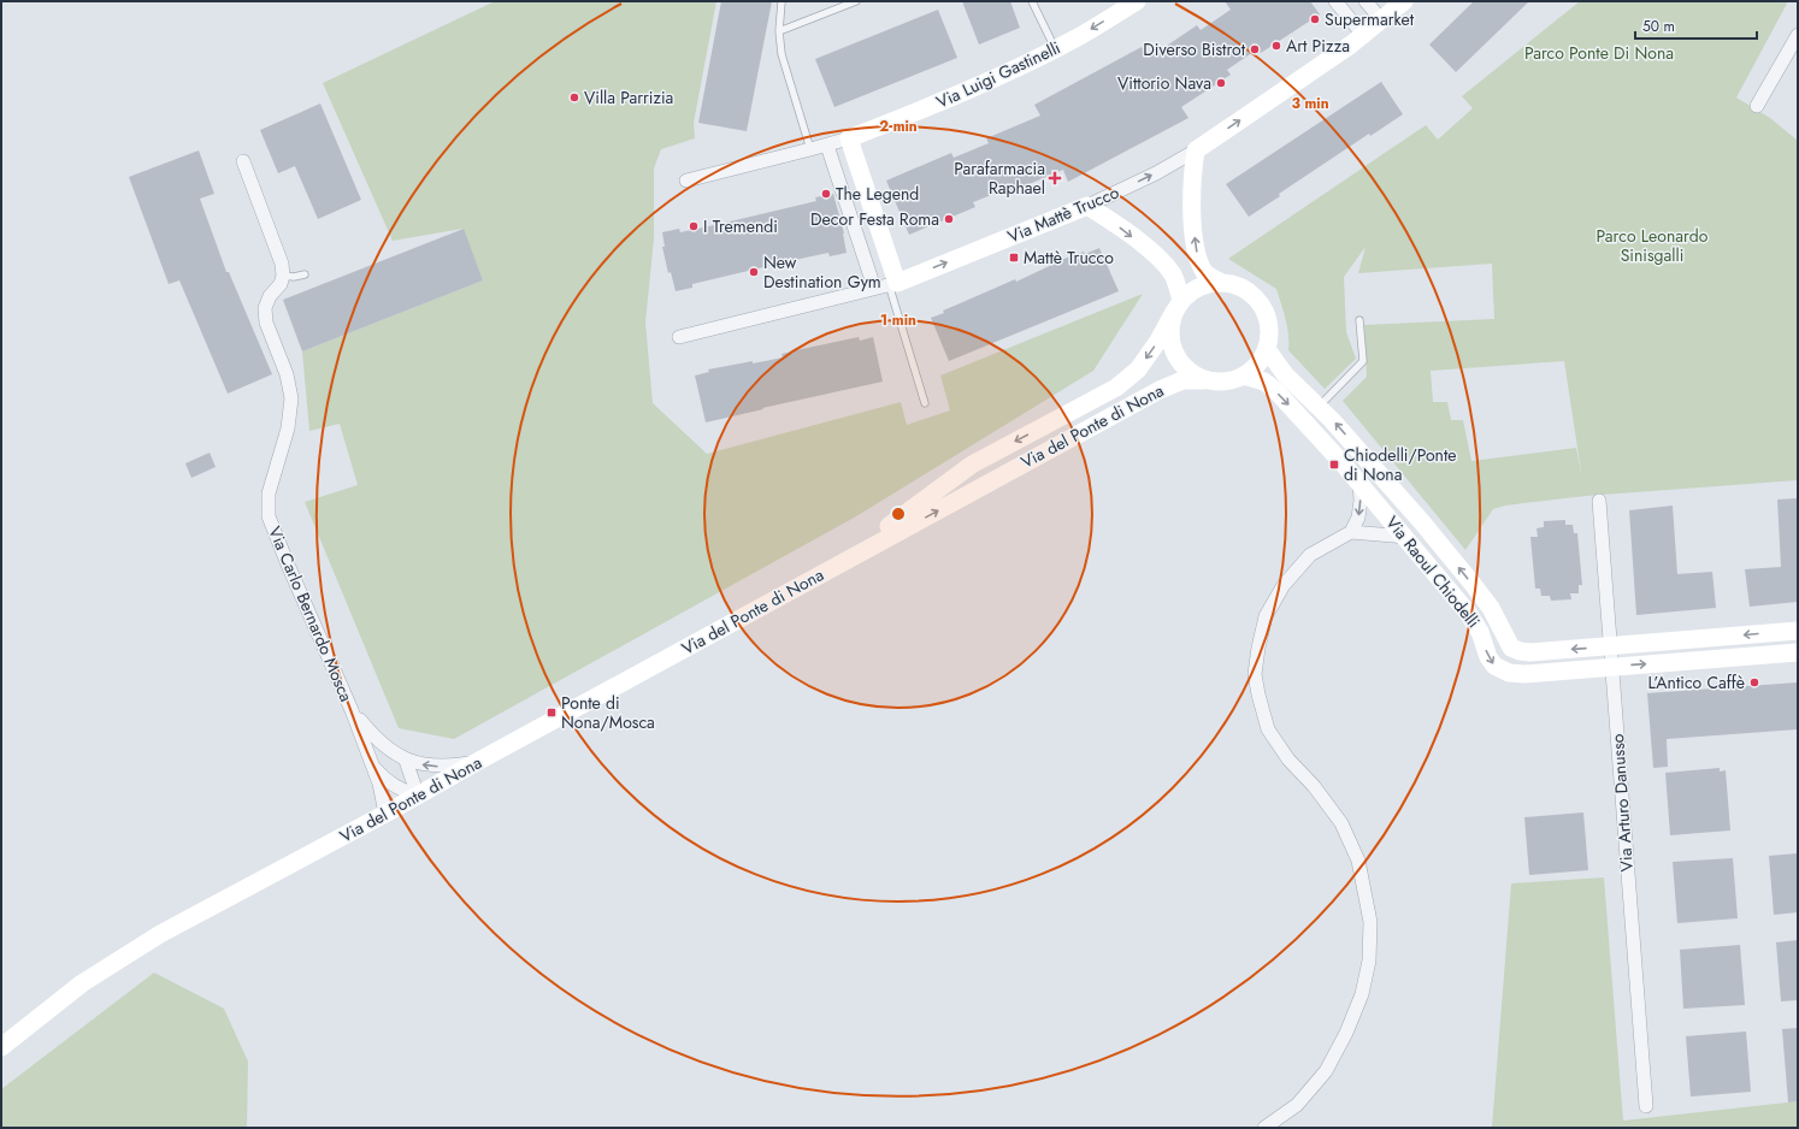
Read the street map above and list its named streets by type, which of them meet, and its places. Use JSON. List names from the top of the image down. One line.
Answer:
{"streets":{"main road":["Via Luigi Gastinelli","Via Mattè Trucco","Via del Ponte di Nona","Via Raoul Chiodelli"],"street":["Via Carlo Bernardo Mosca","Via Arturo Danusso"]},"crossings":[["Via del Ponte di Nona","Via Raoul Chiodelli"],["Via del Ponte di Nona","Via Carlo Bernardo Mosca"],["Via Raoul Chiodelli","Via Arturo Danusso"]],"one_way":["Via Mattè Trucco"],"parks":["Parco Ponte Di Nona","Parco Leonardo Sinisgalli"],"places":{"other":["Supermarket","Art Pizza","Diverso Bistrot","Vittorio Nava","Villa Parrizia","The Legend","Decor Festa Roma","I Tremendi","New Destination Gym","L’Antico Caffè"],"health":["Parafarmacia Raphael"],"transit":["Mattè Trucco","Chiodelli/Ponte di Nona","Ponte di Nona/Mosca"]},"scale_bar":"50 m","rings":["3 min","2 min","1 min"]}
